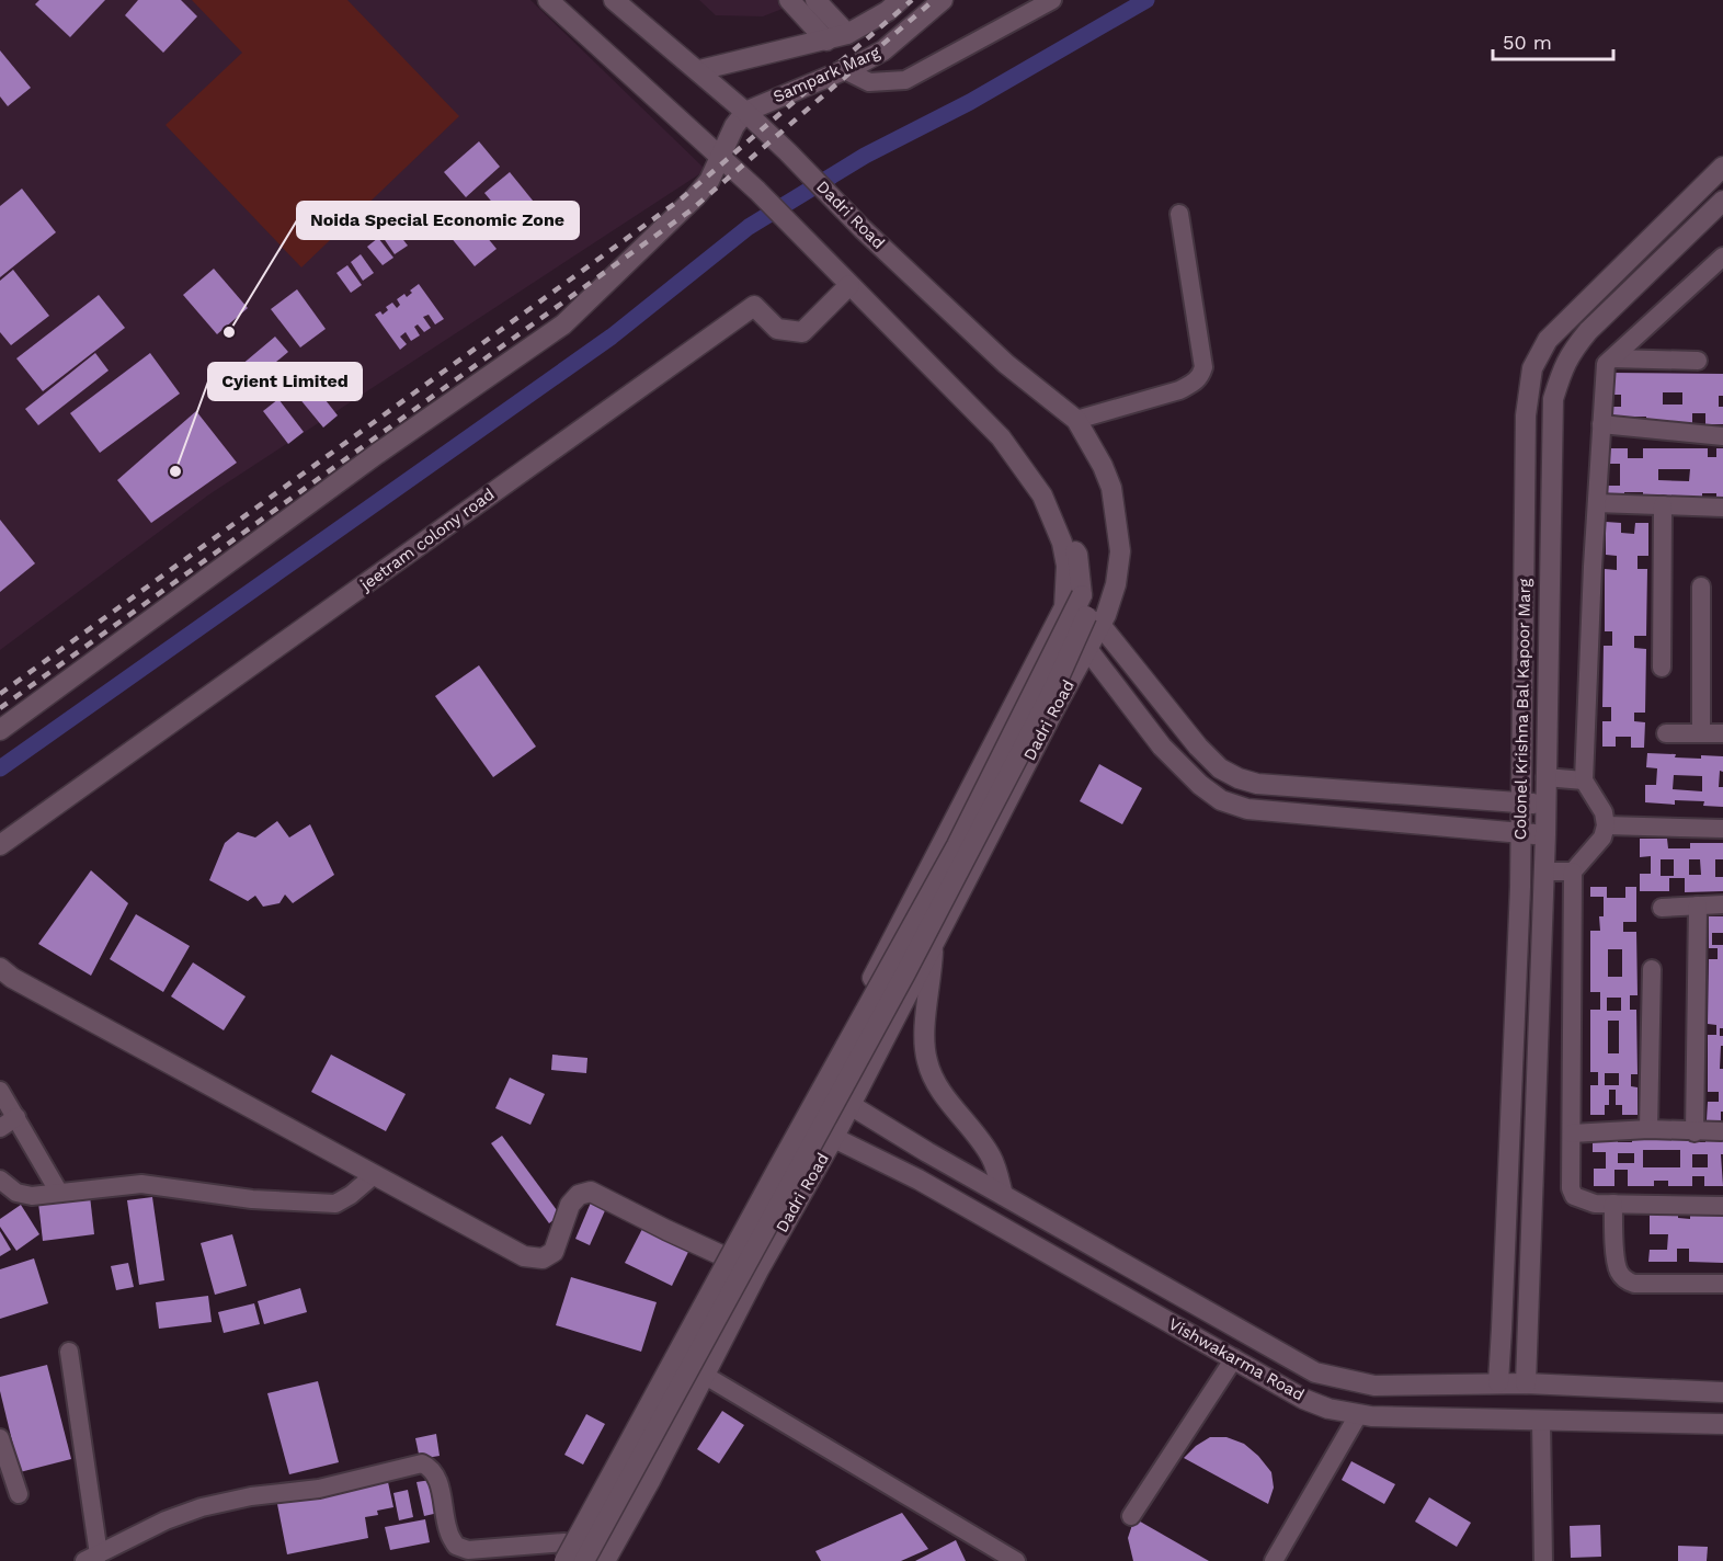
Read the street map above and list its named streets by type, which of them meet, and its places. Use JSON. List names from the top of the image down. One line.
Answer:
{"streets":{"street":["Sampark Marg","Dadri Road","jeetram colony road","Colonel Krishna Bal Kapoor Marg","Vishwakarma Road"]},"crossings":[["Sampark Marg","Dadri Road"],["Dadri Road","Vishwakarma Road"],["Colonel Krishna Bal Kapoor Marg","Vishwakarma Road"]],"places":["Noida Special Economic Zone","Cyient Limited"],"scale_bar":"50 m"}
